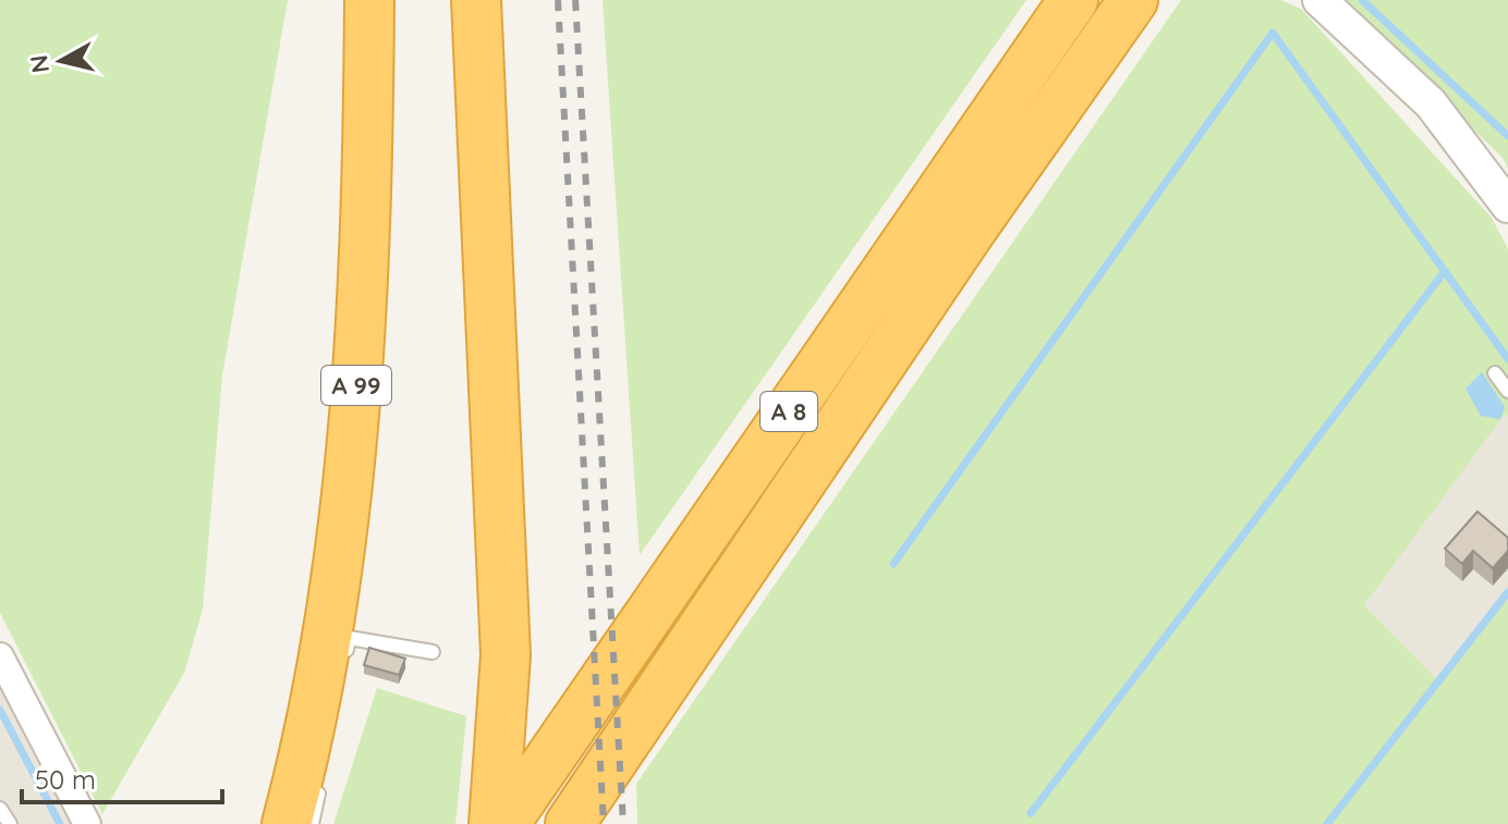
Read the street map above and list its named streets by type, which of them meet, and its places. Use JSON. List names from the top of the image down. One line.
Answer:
{"streets":{"highway":["A 99","A 8"]},"scale_bar":"50 m","north":"left"}
